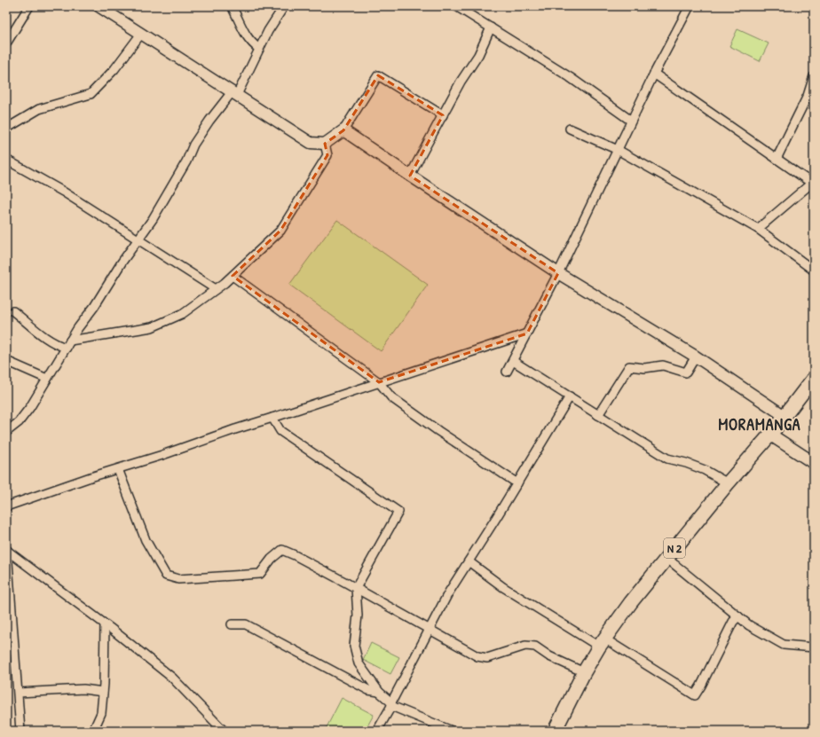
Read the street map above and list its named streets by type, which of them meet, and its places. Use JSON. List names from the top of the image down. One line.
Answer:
{"streets":{"main road":["N 2"]},"districts":["MORAMANGA"]}
